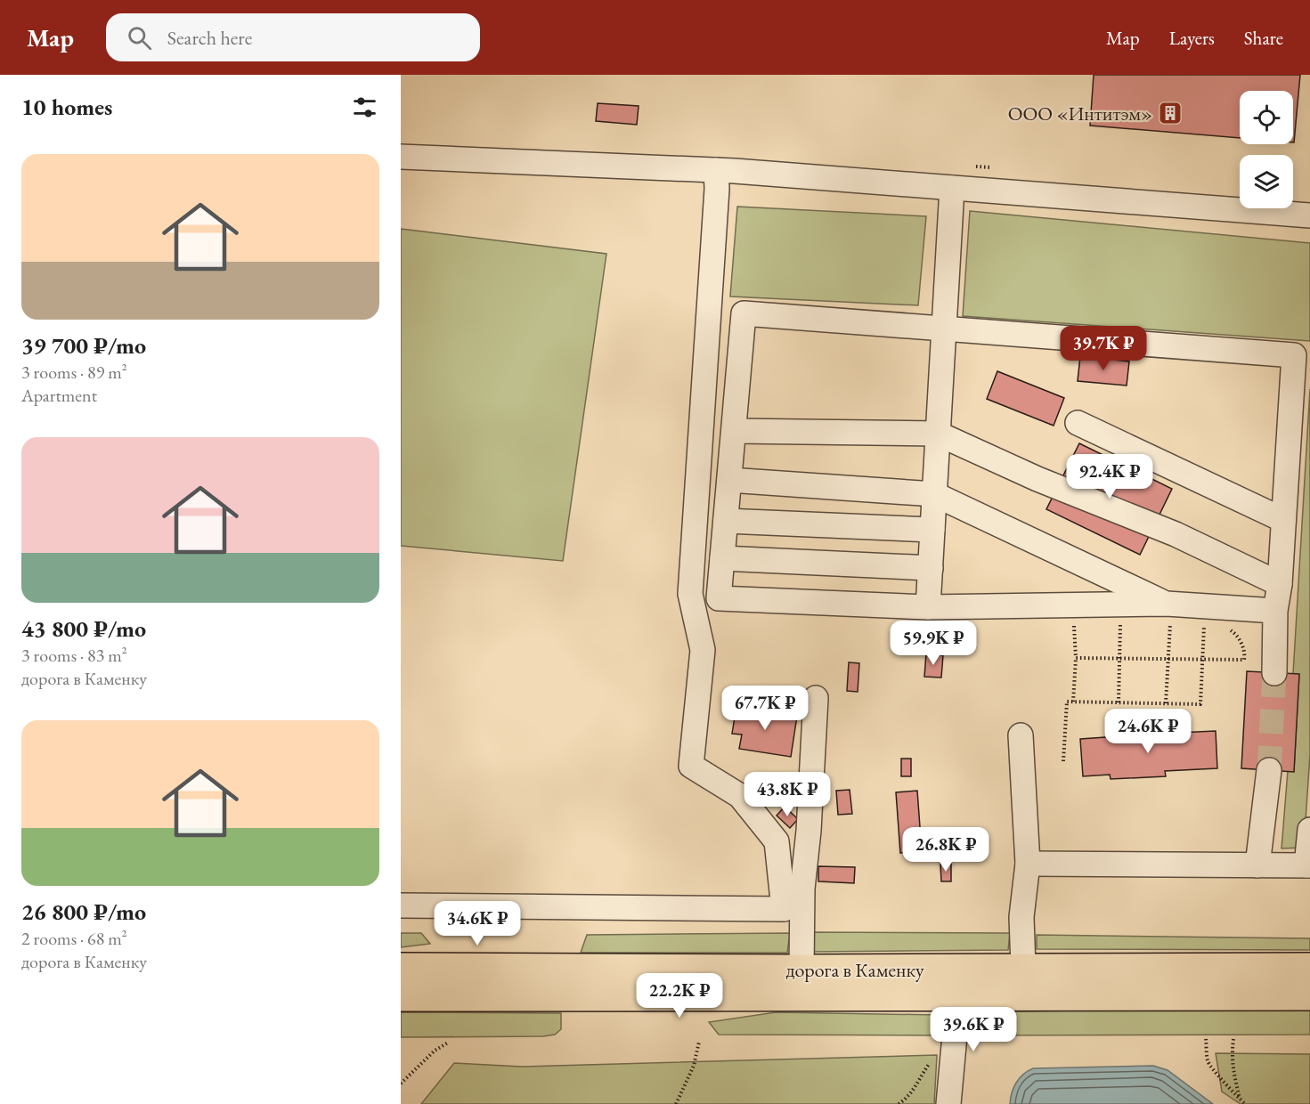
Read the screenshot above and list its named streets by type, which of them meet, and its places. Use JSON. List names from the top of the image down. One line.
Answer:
{"streets":{"main road":["дорога в Каменку"]},"places":{"building":["ООО «Интитэм»"]},"page":{"header":"Map","search":"Search here","nav":["Map","Layers","Share"],"heading":"10 homes","list":[{"name":"39 700 ₽/mo","note":"3 rooms · 89 m² · Apartment"},{"name":"43 800 ₽/mo","note":"3 rooms · 83 m² · дорога в Каменку"},{"name":"26 800 ₽/mo","note":"2 rooms · 68 m² · дорога в Каменку"}],"price":["39.7K ₽","92.4K ₽","59.9K ₽","67.7K ₽","24.6K ₽","43.8K ₽","26.8K ₽","34.6K ₽","22.2K ₽","39.6K ₽"]}}
